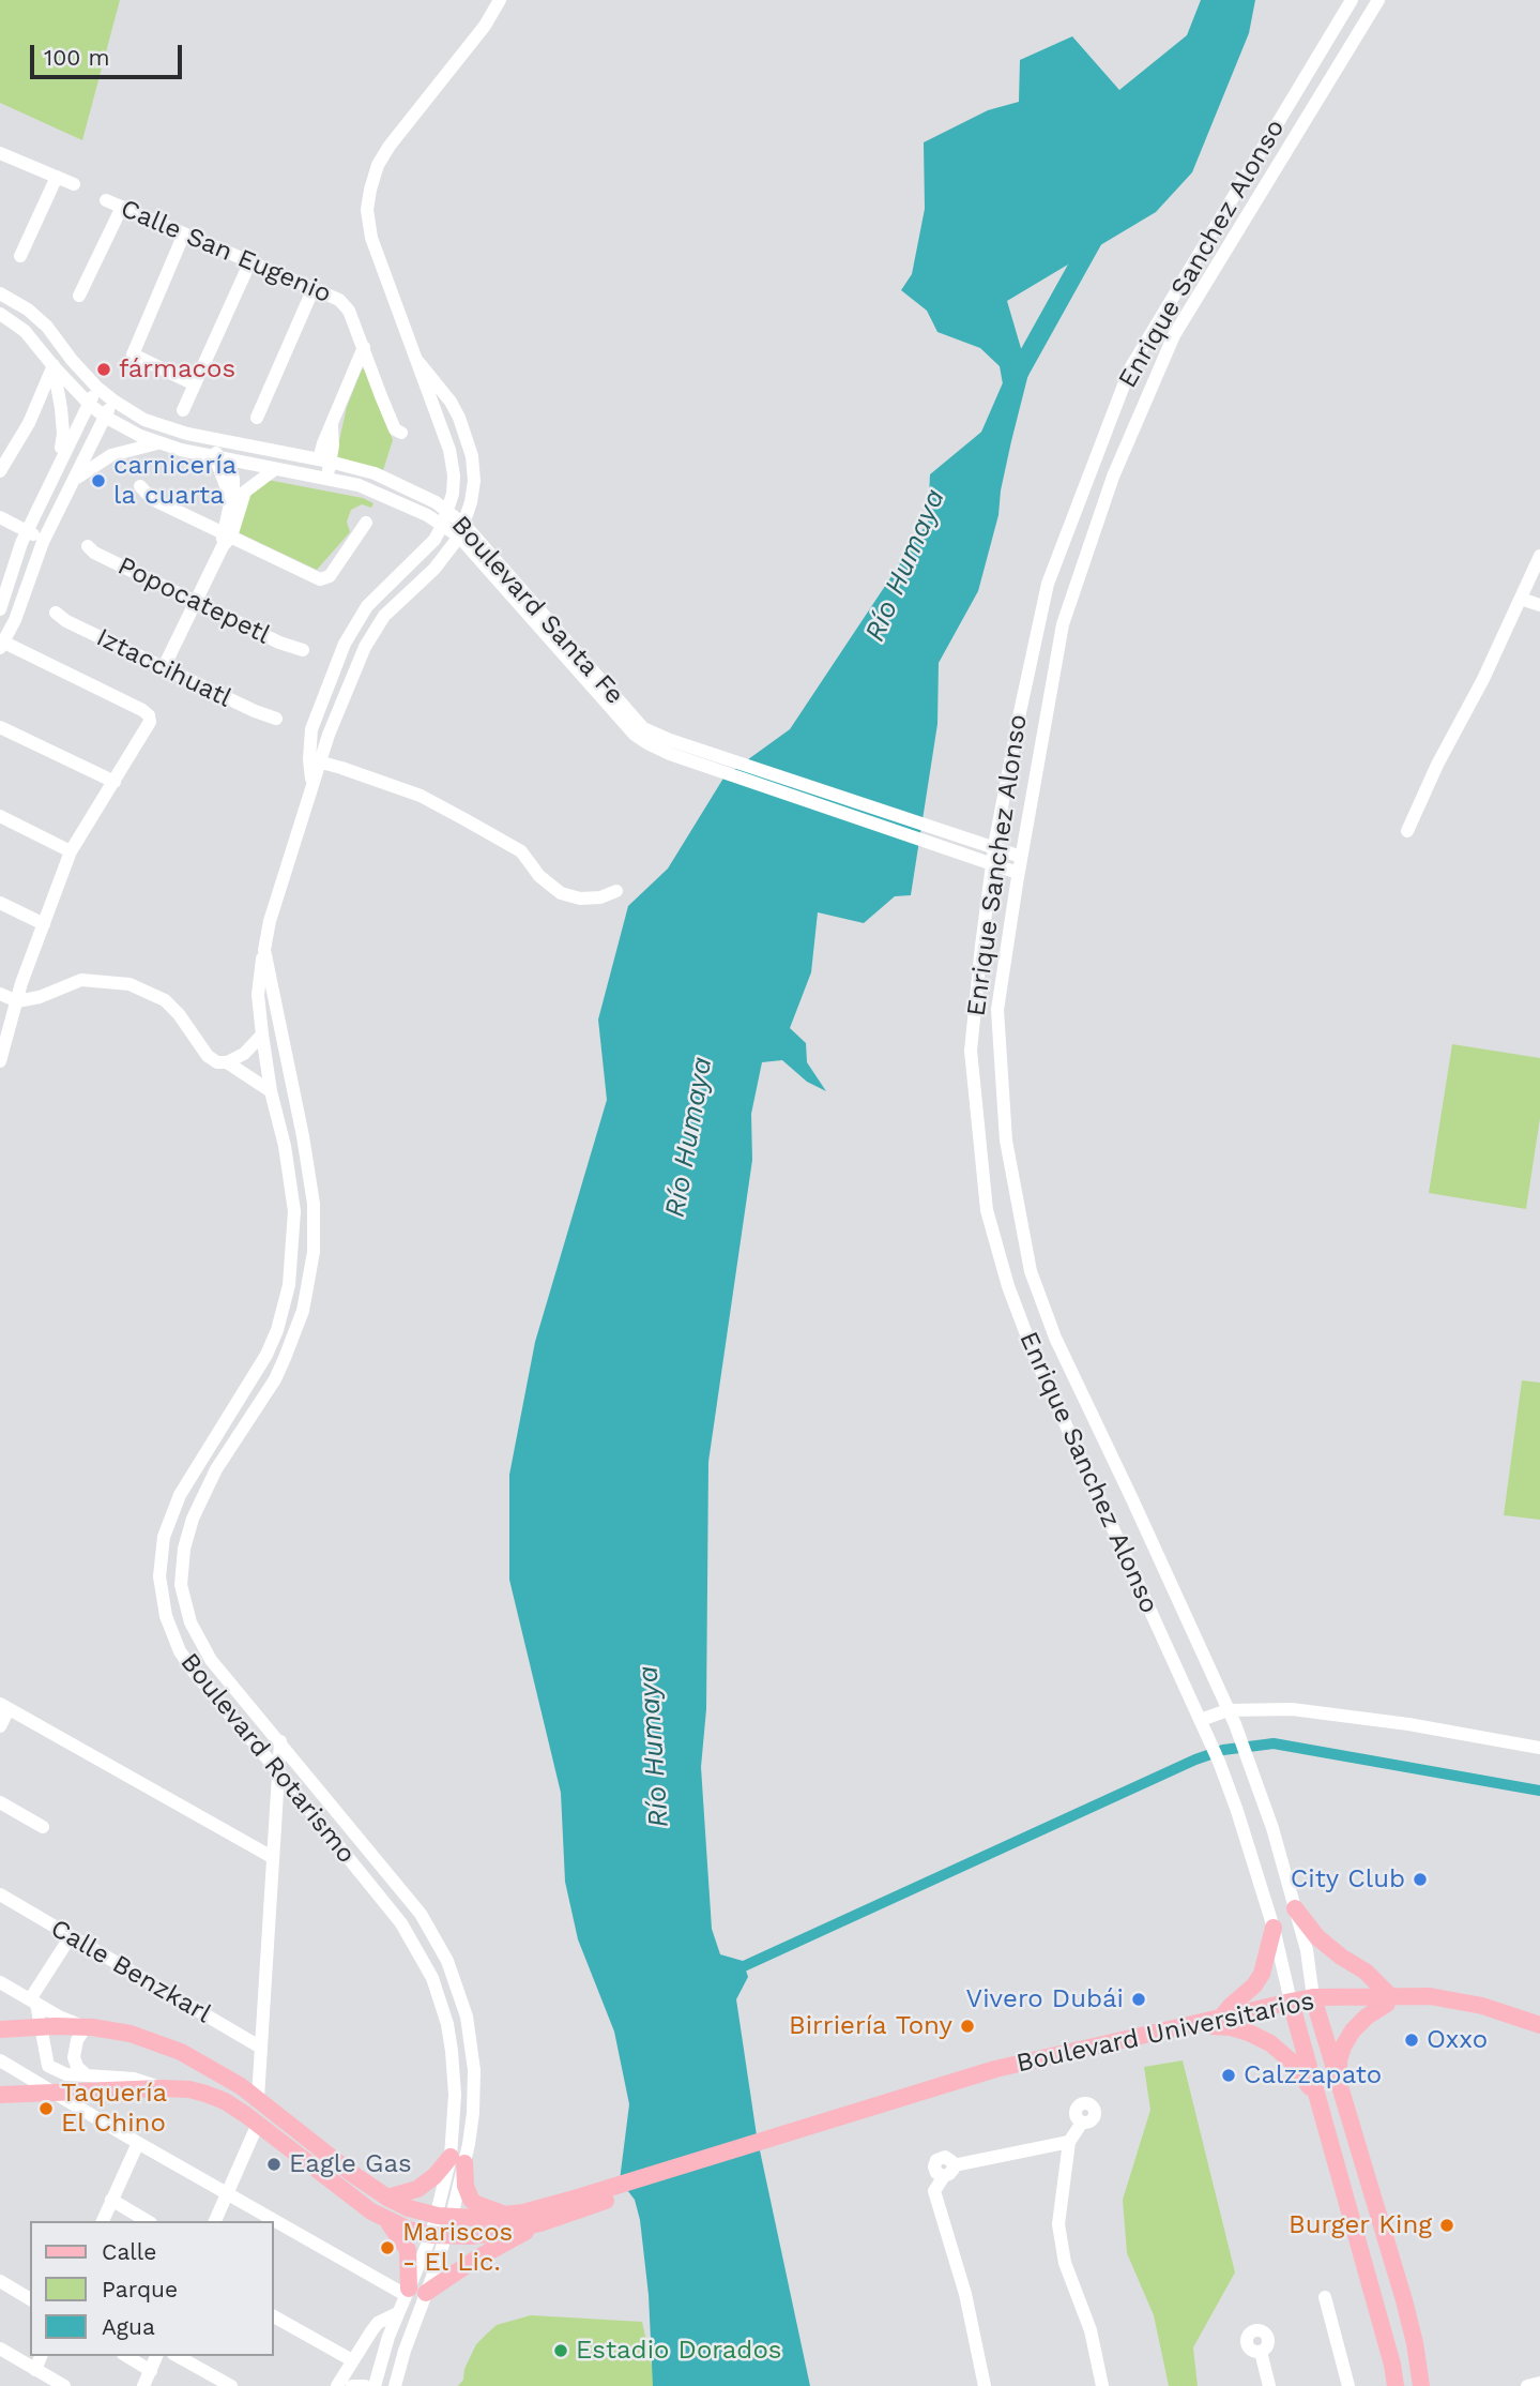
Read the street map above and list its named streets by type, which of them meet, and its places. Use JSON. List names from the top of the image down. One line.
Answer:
{"streets":{"main road":["Boulevard Universitarios"],"street":["Calle San Eugenio","Enrique Sanchez Alonso","Popocatepetl","Boulevard Santa Fe","Iztaccihuatl","Boulevard Rotarismo","Calle Benzkarl"]},"crossings":[["Enrique Sanchez Alonso","Boulevard Santa Fe"],["Enrique Sanchez Alonso","Boulevard Universitarios"]],"water":["Río Humaya"],"places":["fármacos","carnicería la cuarta","City Club","Vivero Dubái","Birriería Tony","Oxxo","Calzzapato","Taquería El Chino","Eagle Gas","Burger King","Mariscos - El Lic.","Estadio Dorados"],"legend":["Calle","Parque","Agua"],"scale_bar":"100 m"}
